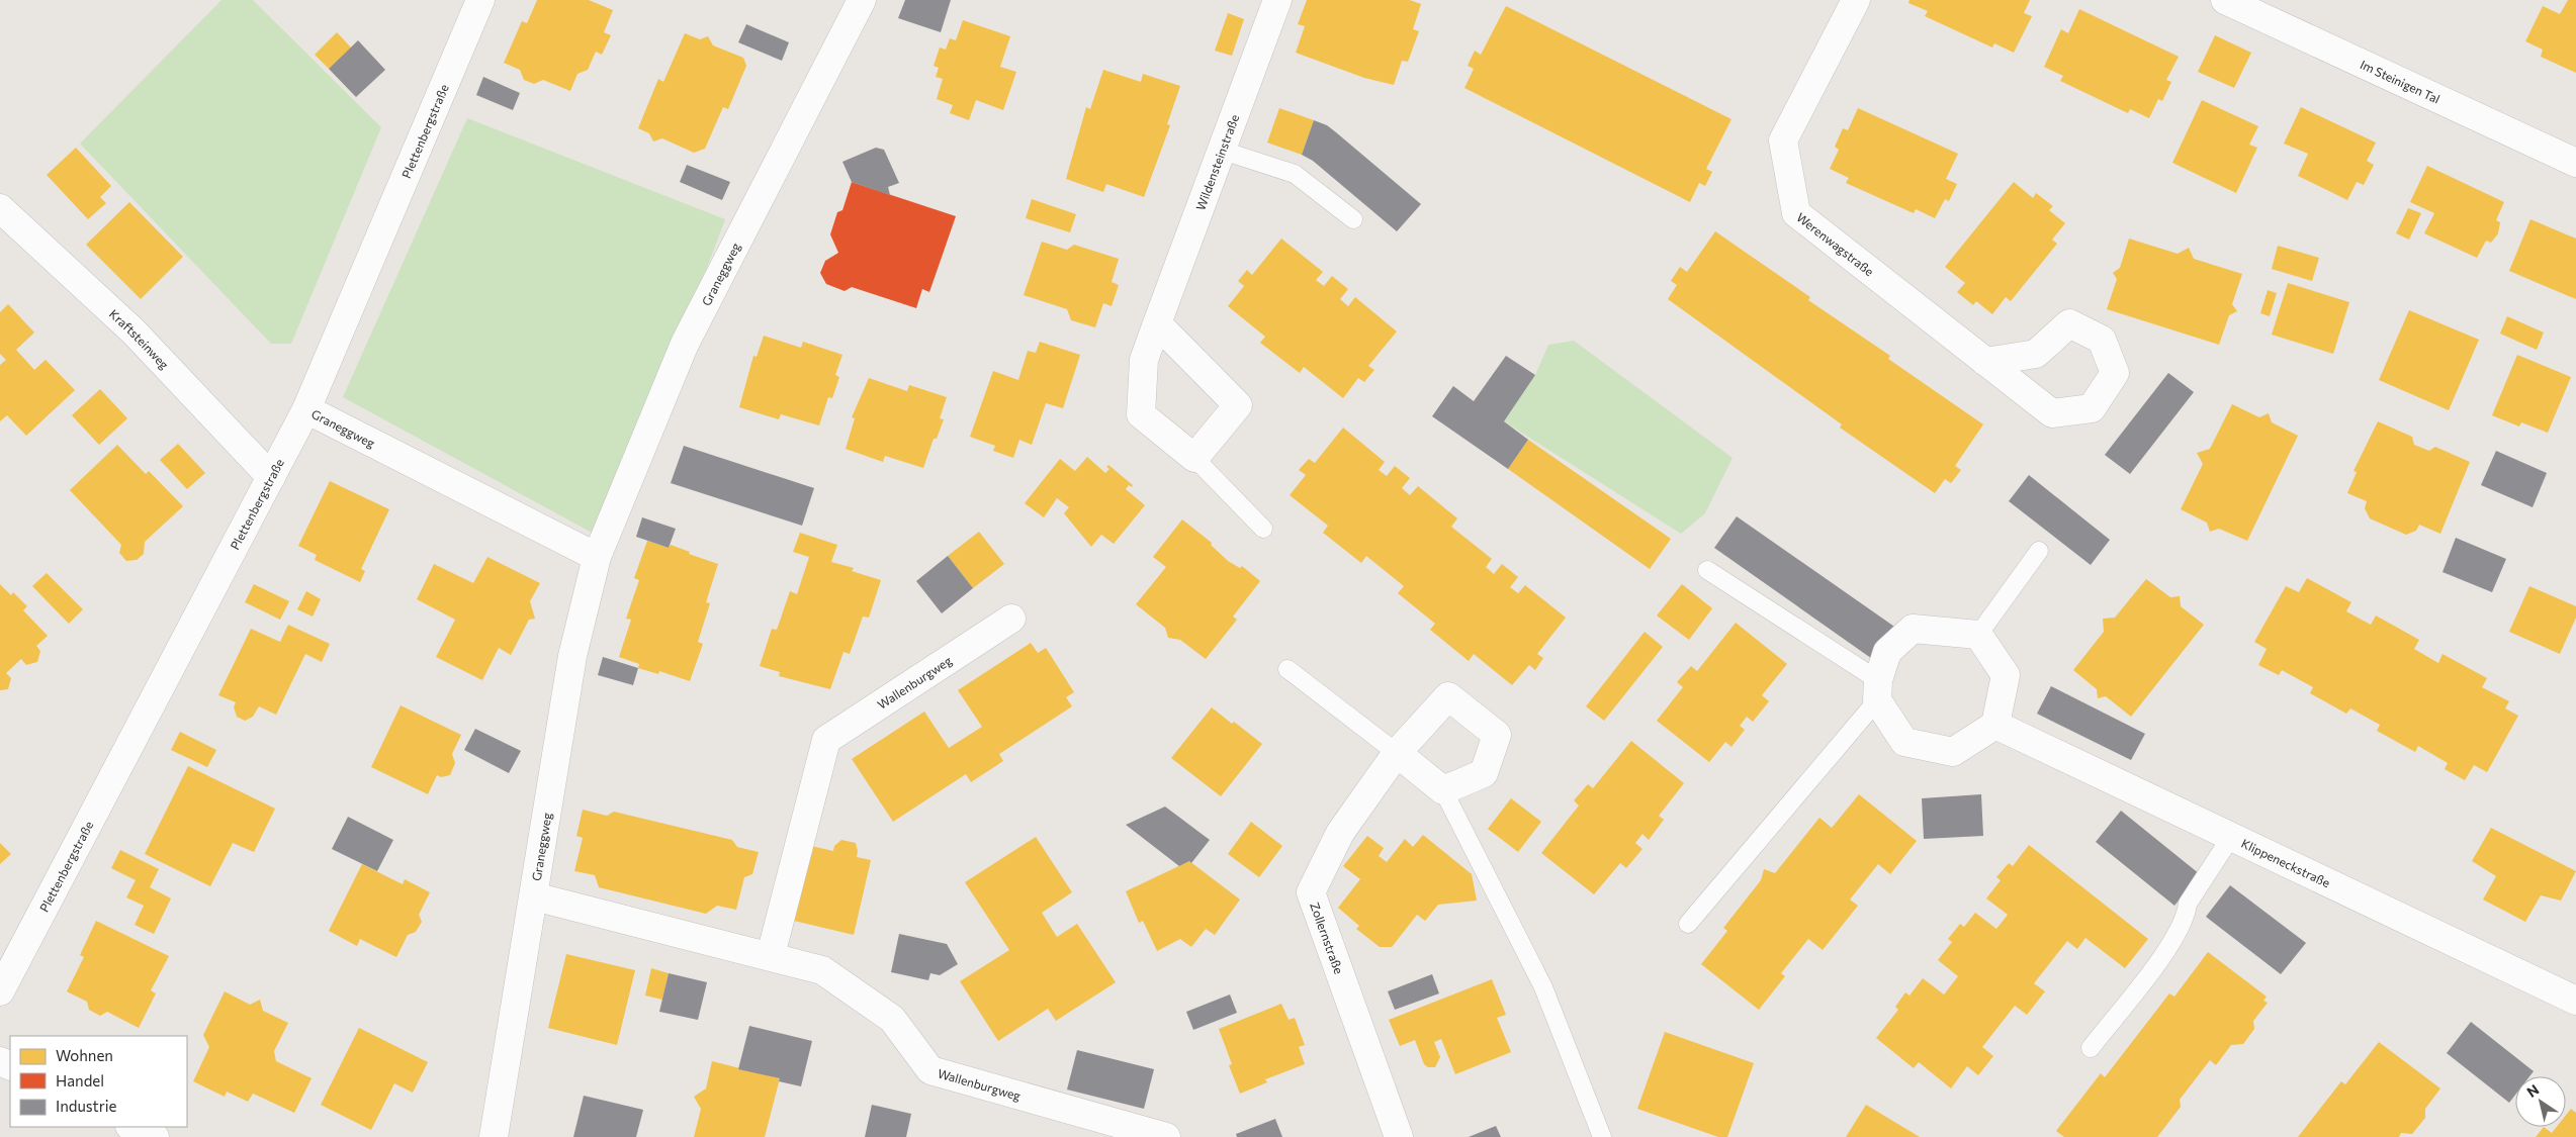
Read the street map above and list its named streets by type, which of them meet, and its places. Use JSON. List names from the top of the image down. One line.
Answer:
{"streets":{"street":["Im Steinigen Tal","Plettenbergstraße","Wildensteinstraße","Werenwagstraße","Graneggweg","Kraftsteinweg","Wallenburgweg","Klippeneckstraße","Zollernstraße"]},"crossings":[["Plettenbergstraße","Graneggweg"],["Plettenbergstraße","Kraftsteinweg"],["Graneggweg","Wallenburgweg"]],"legend":["Wohnen","Handel","Industrie"],"north":"top left"}
